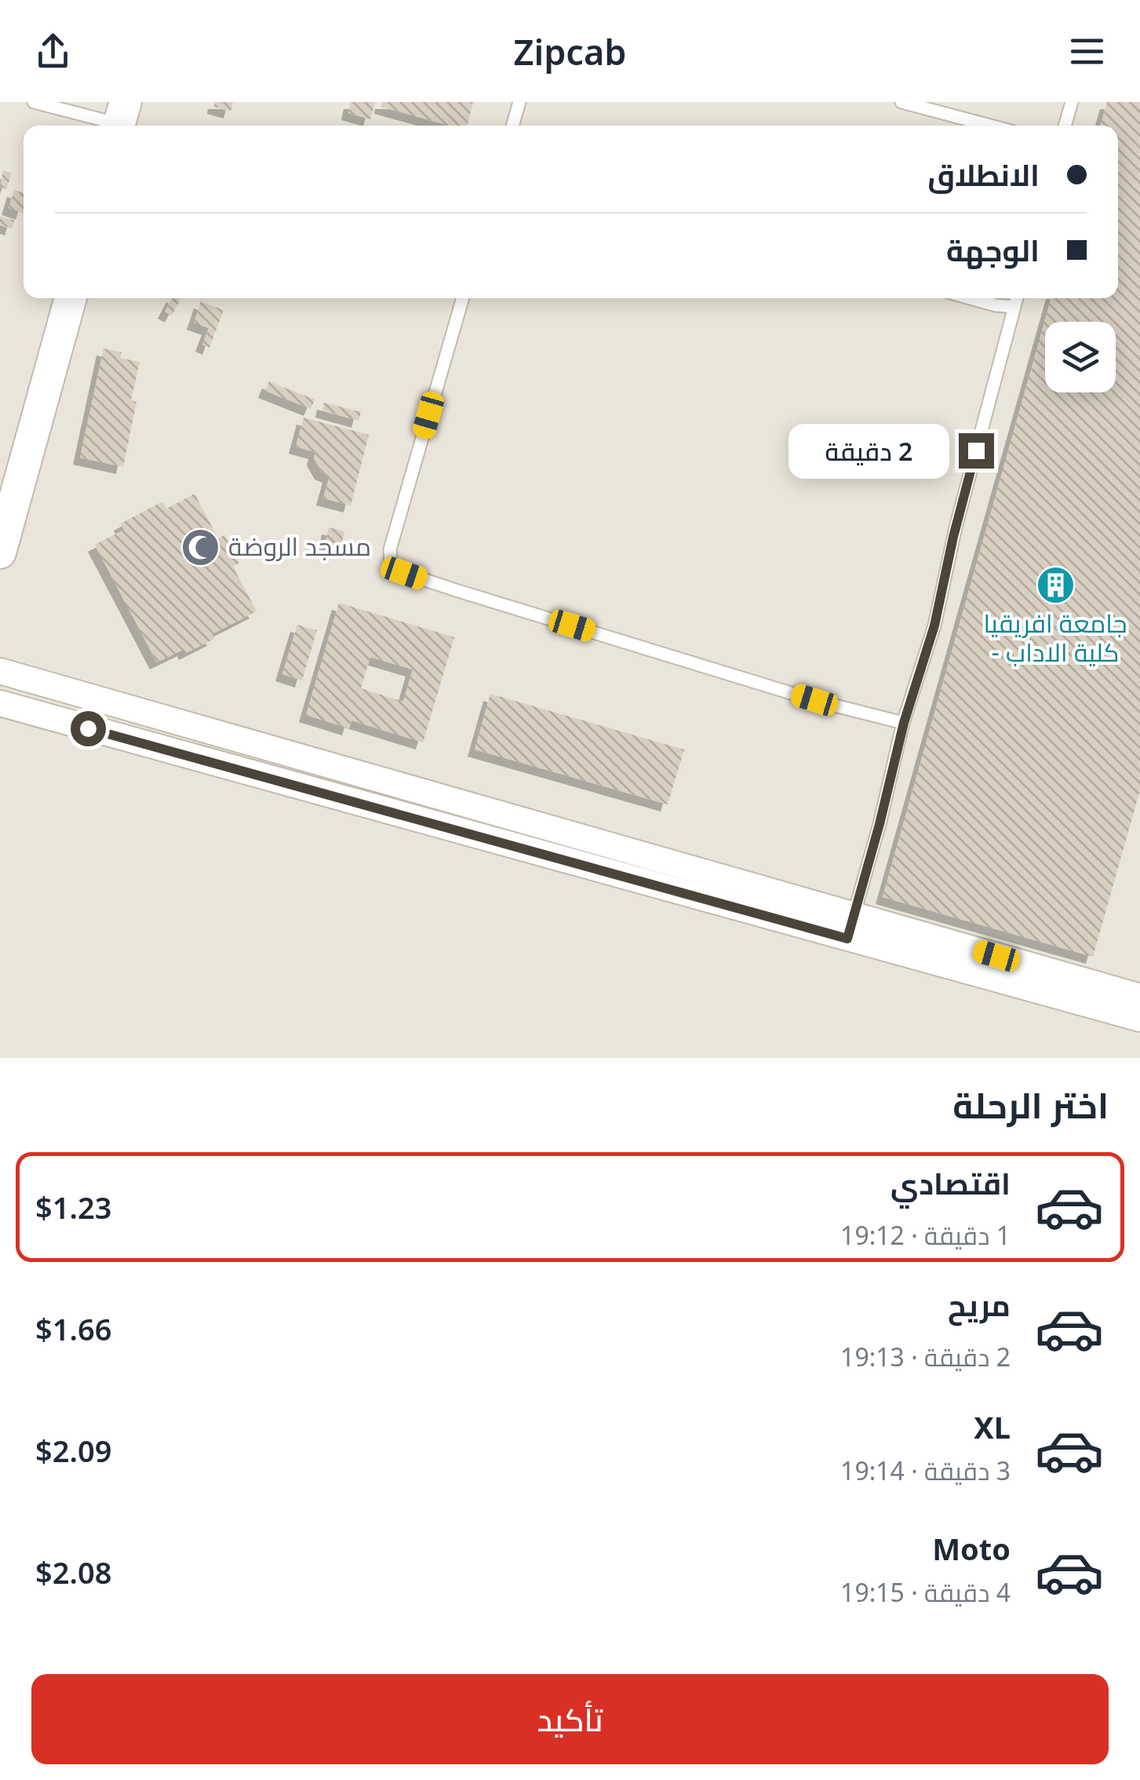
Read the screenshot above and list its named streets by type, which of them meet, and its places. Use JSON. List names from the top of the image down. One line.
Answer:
{"places":{"mosque":["مسجد الروضة"],"building":["جامعة افريقيا - كلية الاداب"]},"page":{"header":"Zipcab","banner":["الانطلاق","الوجهة"],"bubble":"2 دقيقة","heading":"اختر الرحلة","list":[{"name":"اقتصادي","note":"1 دقيقة · 19:12","value":"$1.23"},{"name":"مريح","note":"2 دقيقة · 19:13","value":"$1.66"},{"name":"XL","note":"3 دقيقة · 19:14","value":"$2.09"},{"name":"Moto","note":"4 دقيقة · 19:15","value":"$2.08"}],"buttons":"تأكيد"}}
